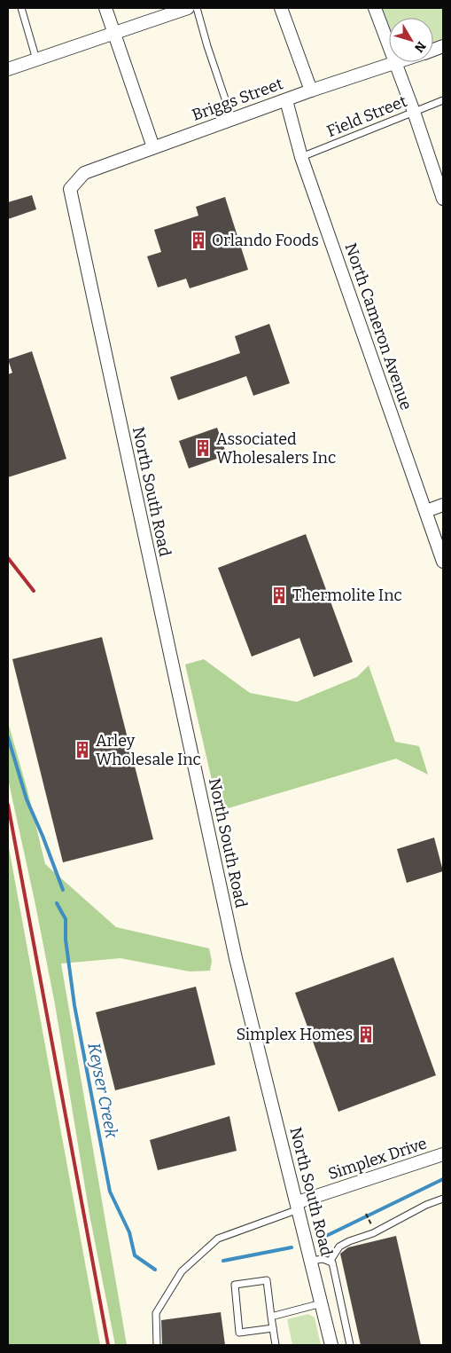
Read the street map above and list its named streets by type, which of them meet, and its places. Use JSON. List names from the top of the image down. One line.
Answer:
{"streets":{"street":["Briggs Street","North Cameron Avenue","North South Road","Simplex Drive"],"lane":["Field Street"]},"crossings":[["Briggs Street","North Cameron Avenue"],["Briggs Street","North South Road"],["Field Street","North Cameron Avenue"],["North South Road","Simplex Drive"]],"water":["Keyser Creek"],"places":{"building":["Orlando Foods","Associated Wholesalers Inc","Thermolite Inc","Arley Wholesale Inc","Simplex Homes"]},"north":"bottom right"}
